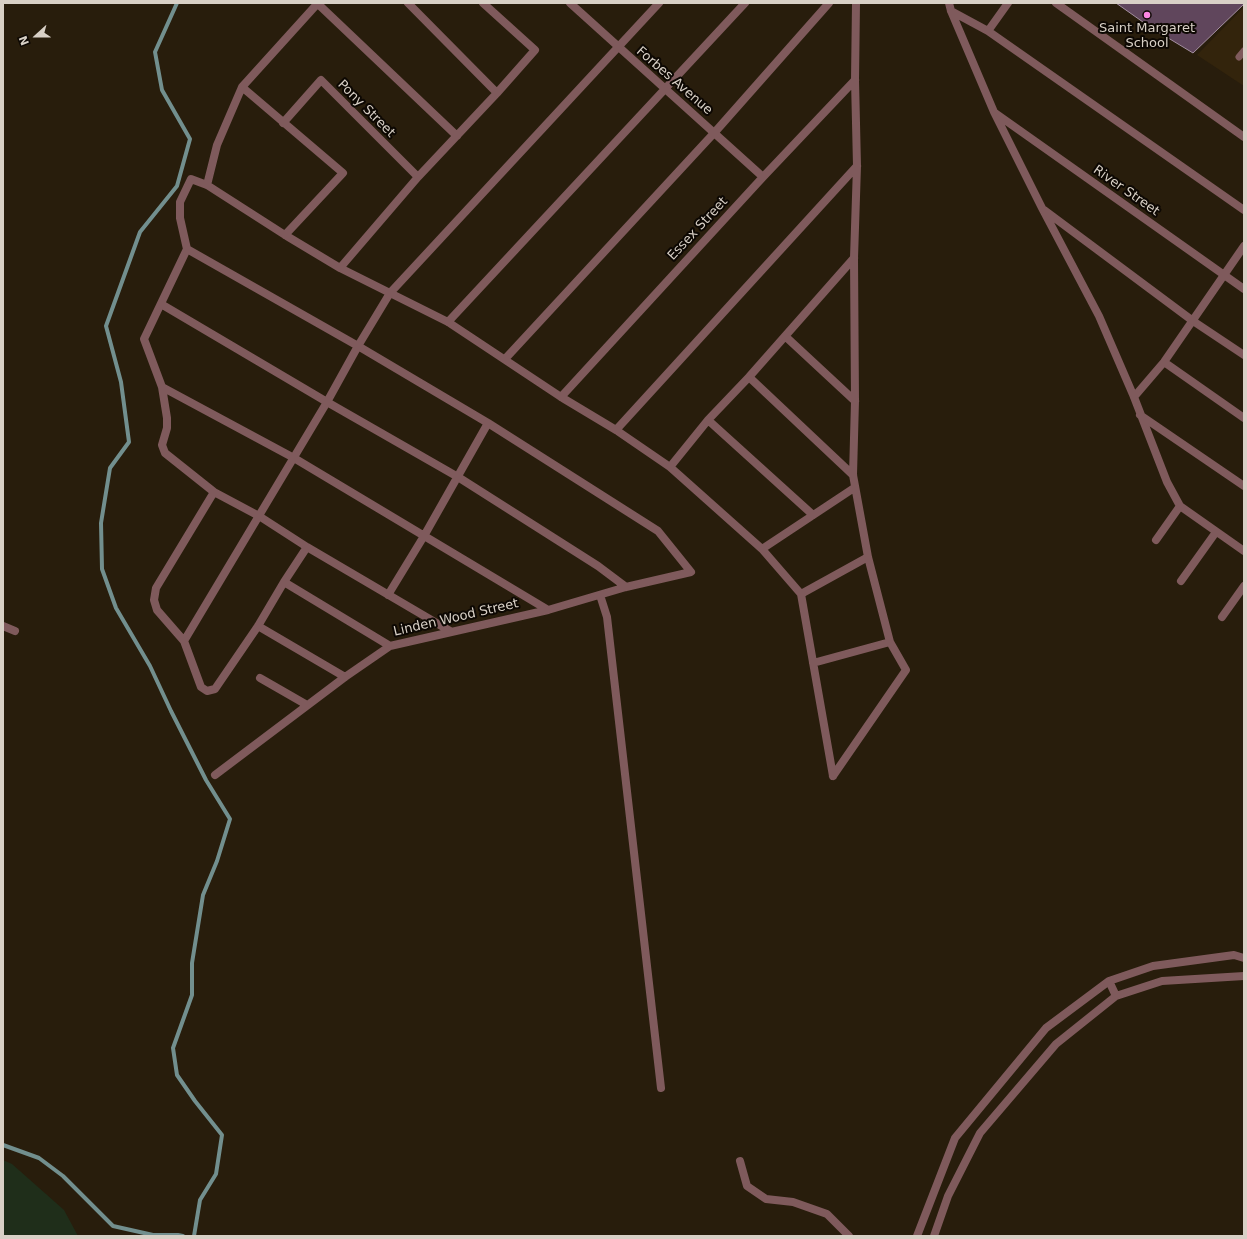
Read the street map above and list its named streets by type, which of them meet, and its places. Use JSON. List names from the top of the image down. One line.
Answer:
{"streets":{"street":["Forbes Avenue","Pony Street","River Street","Essex Street","Linden Wood Street"]},"crossings":[["Forbes Avenue","Essex Street"]],"places":["Saint Margaret School"],"north":"left"}
